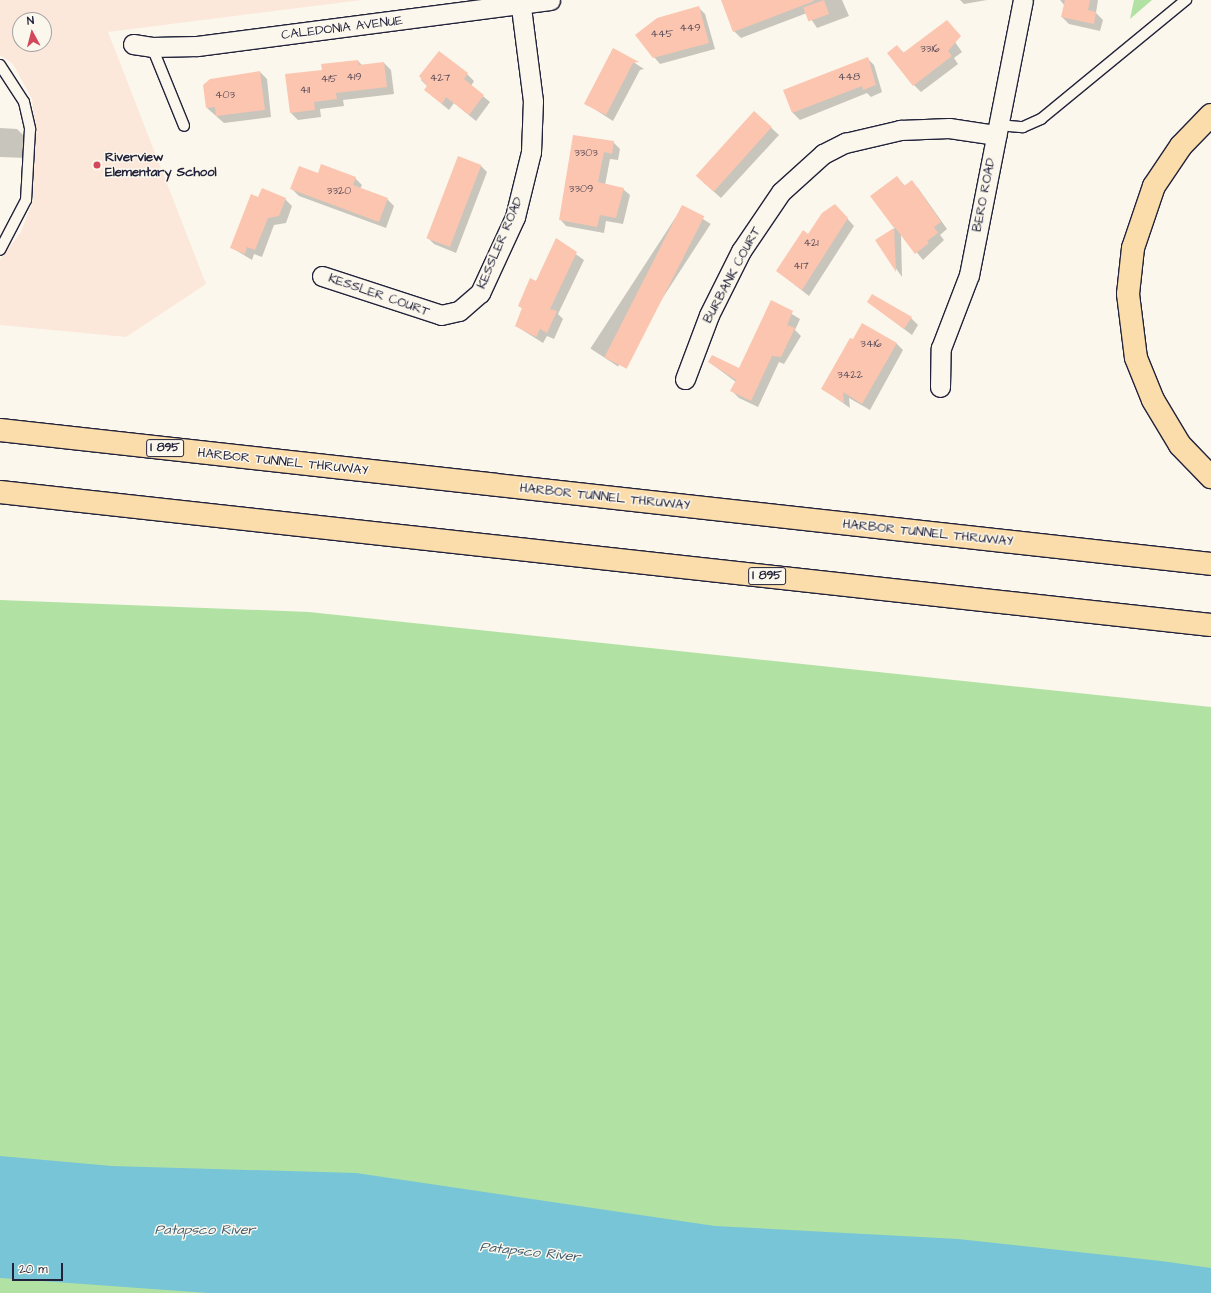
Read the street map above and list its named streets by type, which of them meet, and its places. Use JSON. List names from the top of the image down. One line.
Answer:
{"streets":{"highway":["I 895","HARBOR TUNNEL THRUWAY"],"street":["CALEDONIA AVENUE","BERO ROAD","KESSLER ROAD","BURBANK COURT","KESSLER COURT"]},"crossings":[["CALEDONIA AVENUE","KESSLER ROAD"],["BERO ROAD","BURBANK COURT"],["KESSLER ROAD","KESSLER COURT"]],"water":["Patapsco River"],"places":["Riverview Elementary School"],"house_numbers":["449","445","3316","419","448","427","415","411","403","3303","3309","3320","421","417","3416","3422"],"scale_bar":"20 m","north":"top"}
